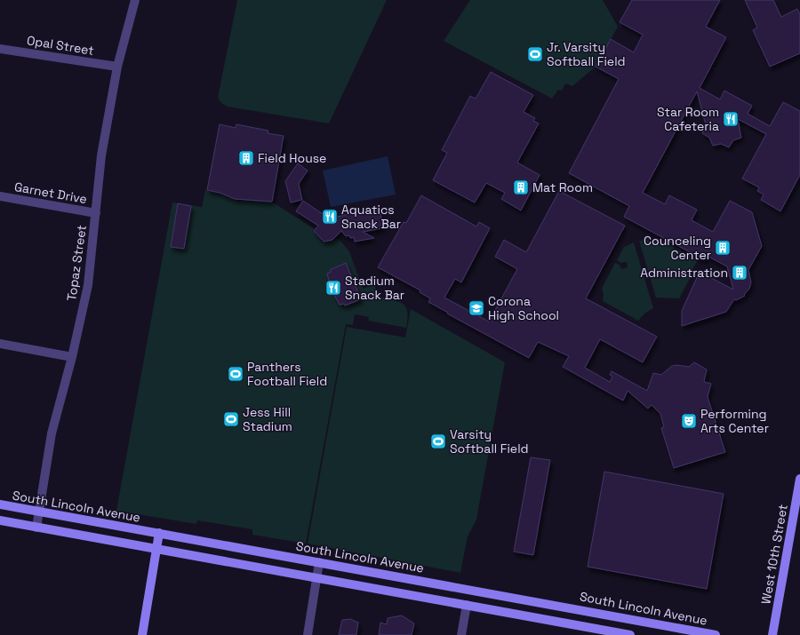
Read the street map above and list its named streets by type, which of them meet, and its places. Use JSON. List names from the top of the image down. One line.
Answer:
{"streets":{"main road":["South Lincoln Avenue","West 10th Street"],"street":["Opal Street","Garnet Drive","Topaz Street"]},"crossings":[["Opal Street","Topaz Street"],["Garnet Drive","Topaz Street"],["Topaz Street","South Lincoln Avenue"]],"places":{"sports":["Jr. Varsity Softball Field","Panthers Football Field","Jess Hill Stadium","Varsity Softball Field"],"restaurant":["Star Room Cafeteria","Aquatics Snack Bar","Stadium Snack Bar"],"building":["Field House","Mat Room","Counceling Center","Administration"],"school or university":["Corona High School"],"theatre":["Performing Arts Center"]}}
